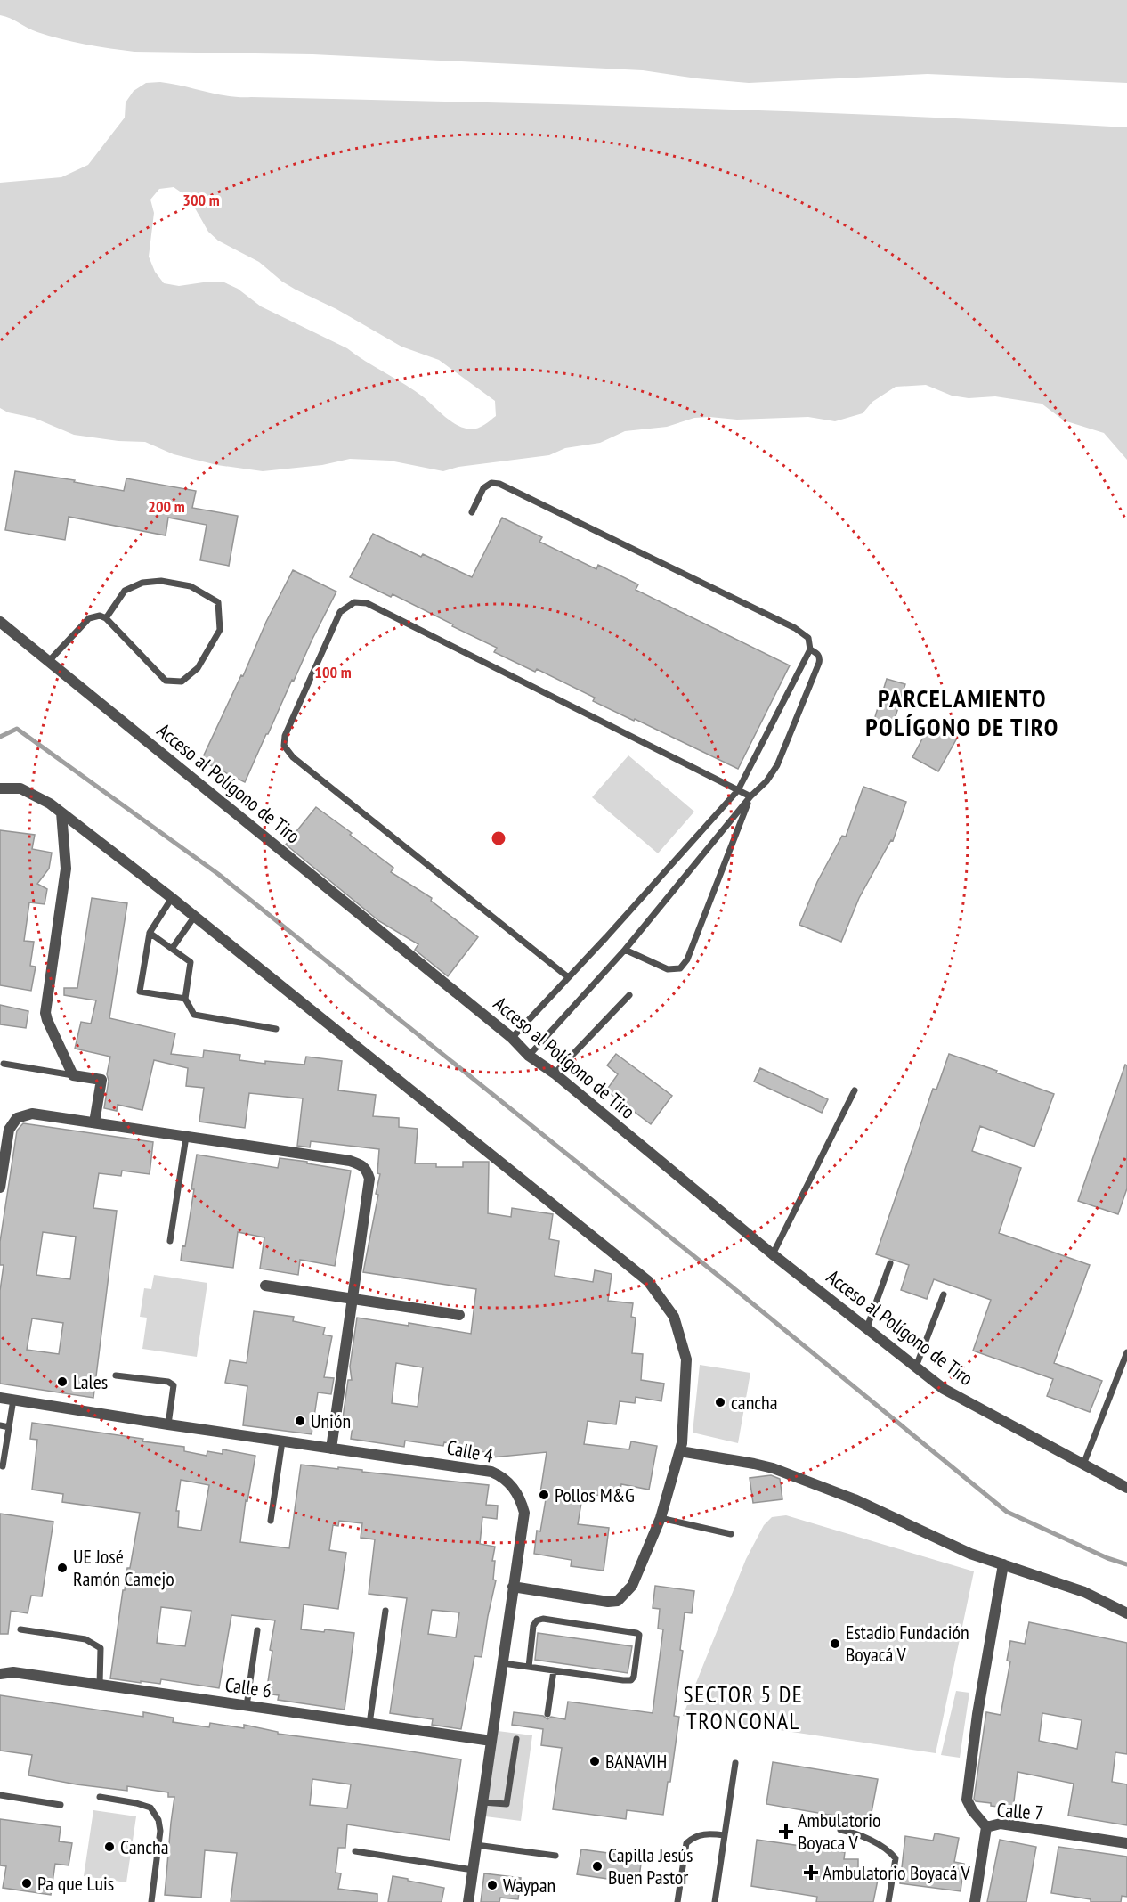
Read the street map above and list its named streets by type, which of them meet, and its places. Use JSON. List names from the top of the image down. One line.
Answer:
{"streets":{"street":["Acceso al Polígono de Tiro","Calle 4","Calle 6","Calle 7"]},"crossings":[["Calle 4","Calle 6"]],"districts":["PARCELAMIENTO POLÍGONO DE TIRO","SECTOR 5 DE TRONCONAL"],"places":{"other":["Lales","cancha","Unión","Pollos M&G","UE José Ramón Camejo","Estadio Fundación Boyacá V","BANAVIH","Cancha","Capilla Jesús Buen Pastor","Pa que Luis","Waypan"],"health":["Ambulatorio Boyaca V","Ambulatorio Boyacá V"]},"rings":["300 m","200 m","100 m"]}
